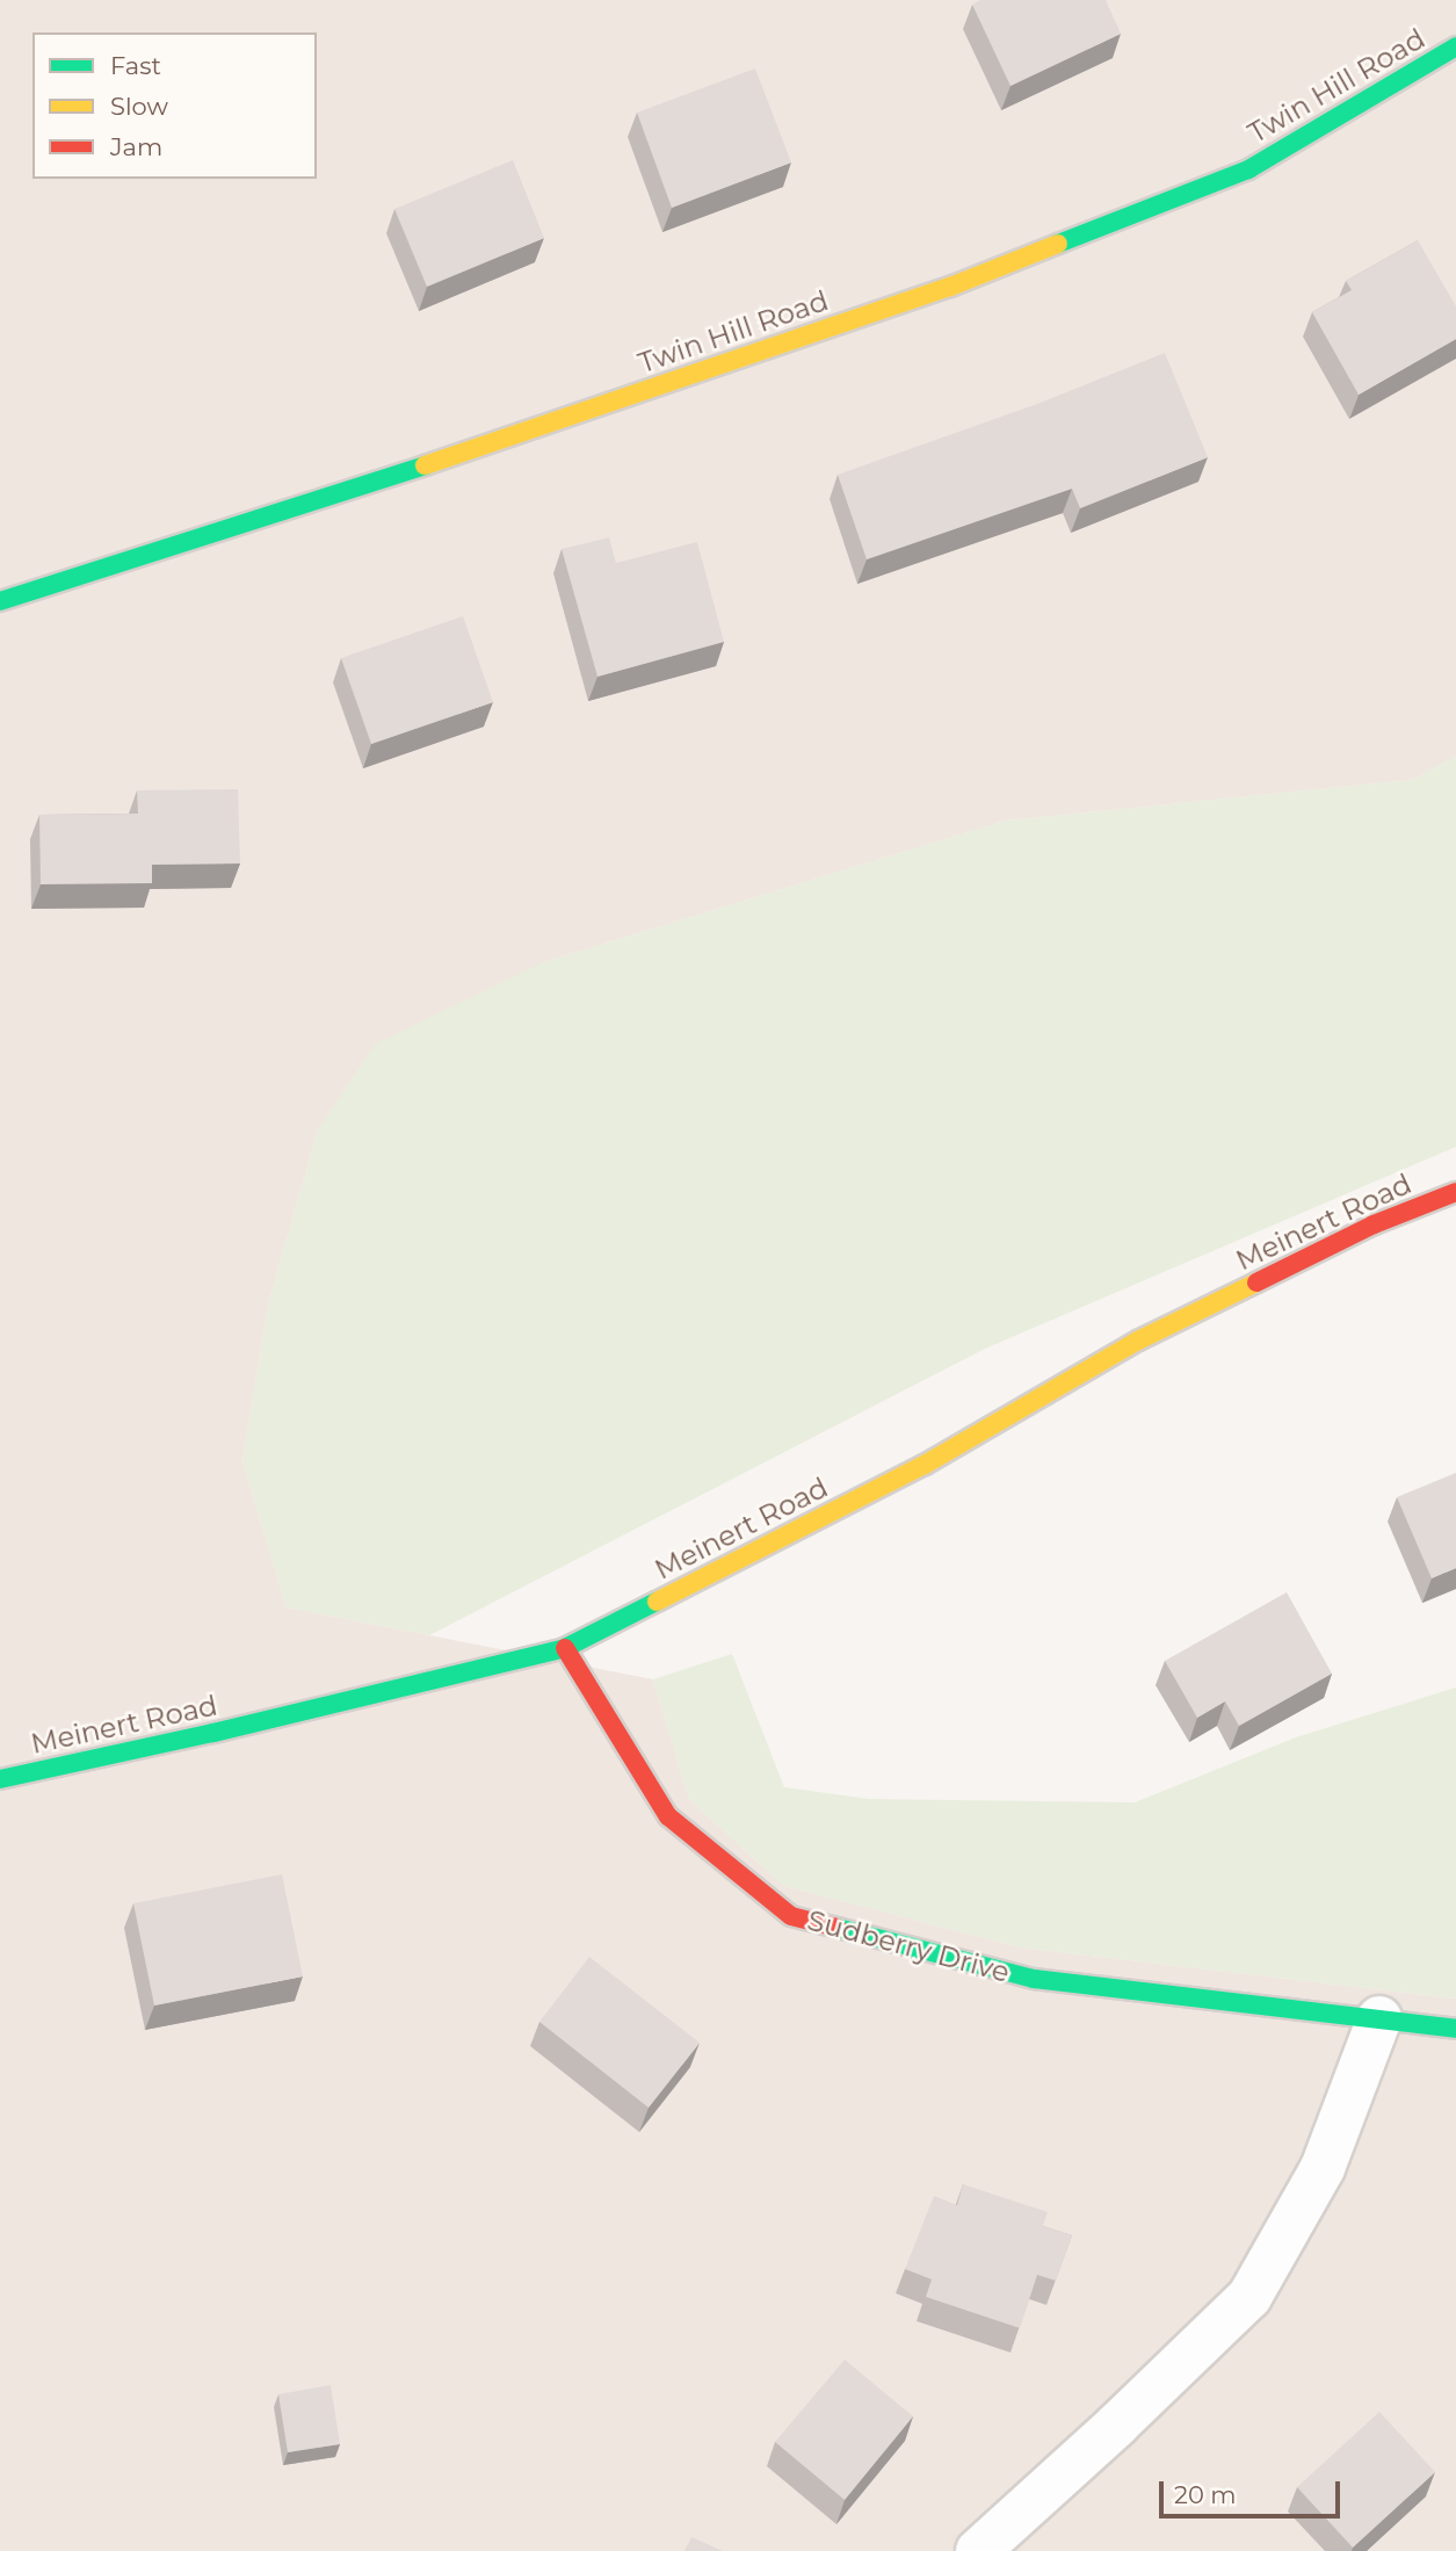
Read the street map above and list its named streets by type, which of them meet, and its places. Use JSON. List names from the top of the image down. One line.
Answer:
{"streets":{"street":["Twin Hill Road","Meinert Road","Sudberry Drive"]},"crossings":[["Meinert Road","Sudberry Drive"]],"legend":["Fast","Slow","Jam"],"scale_bar":"20 m"}
